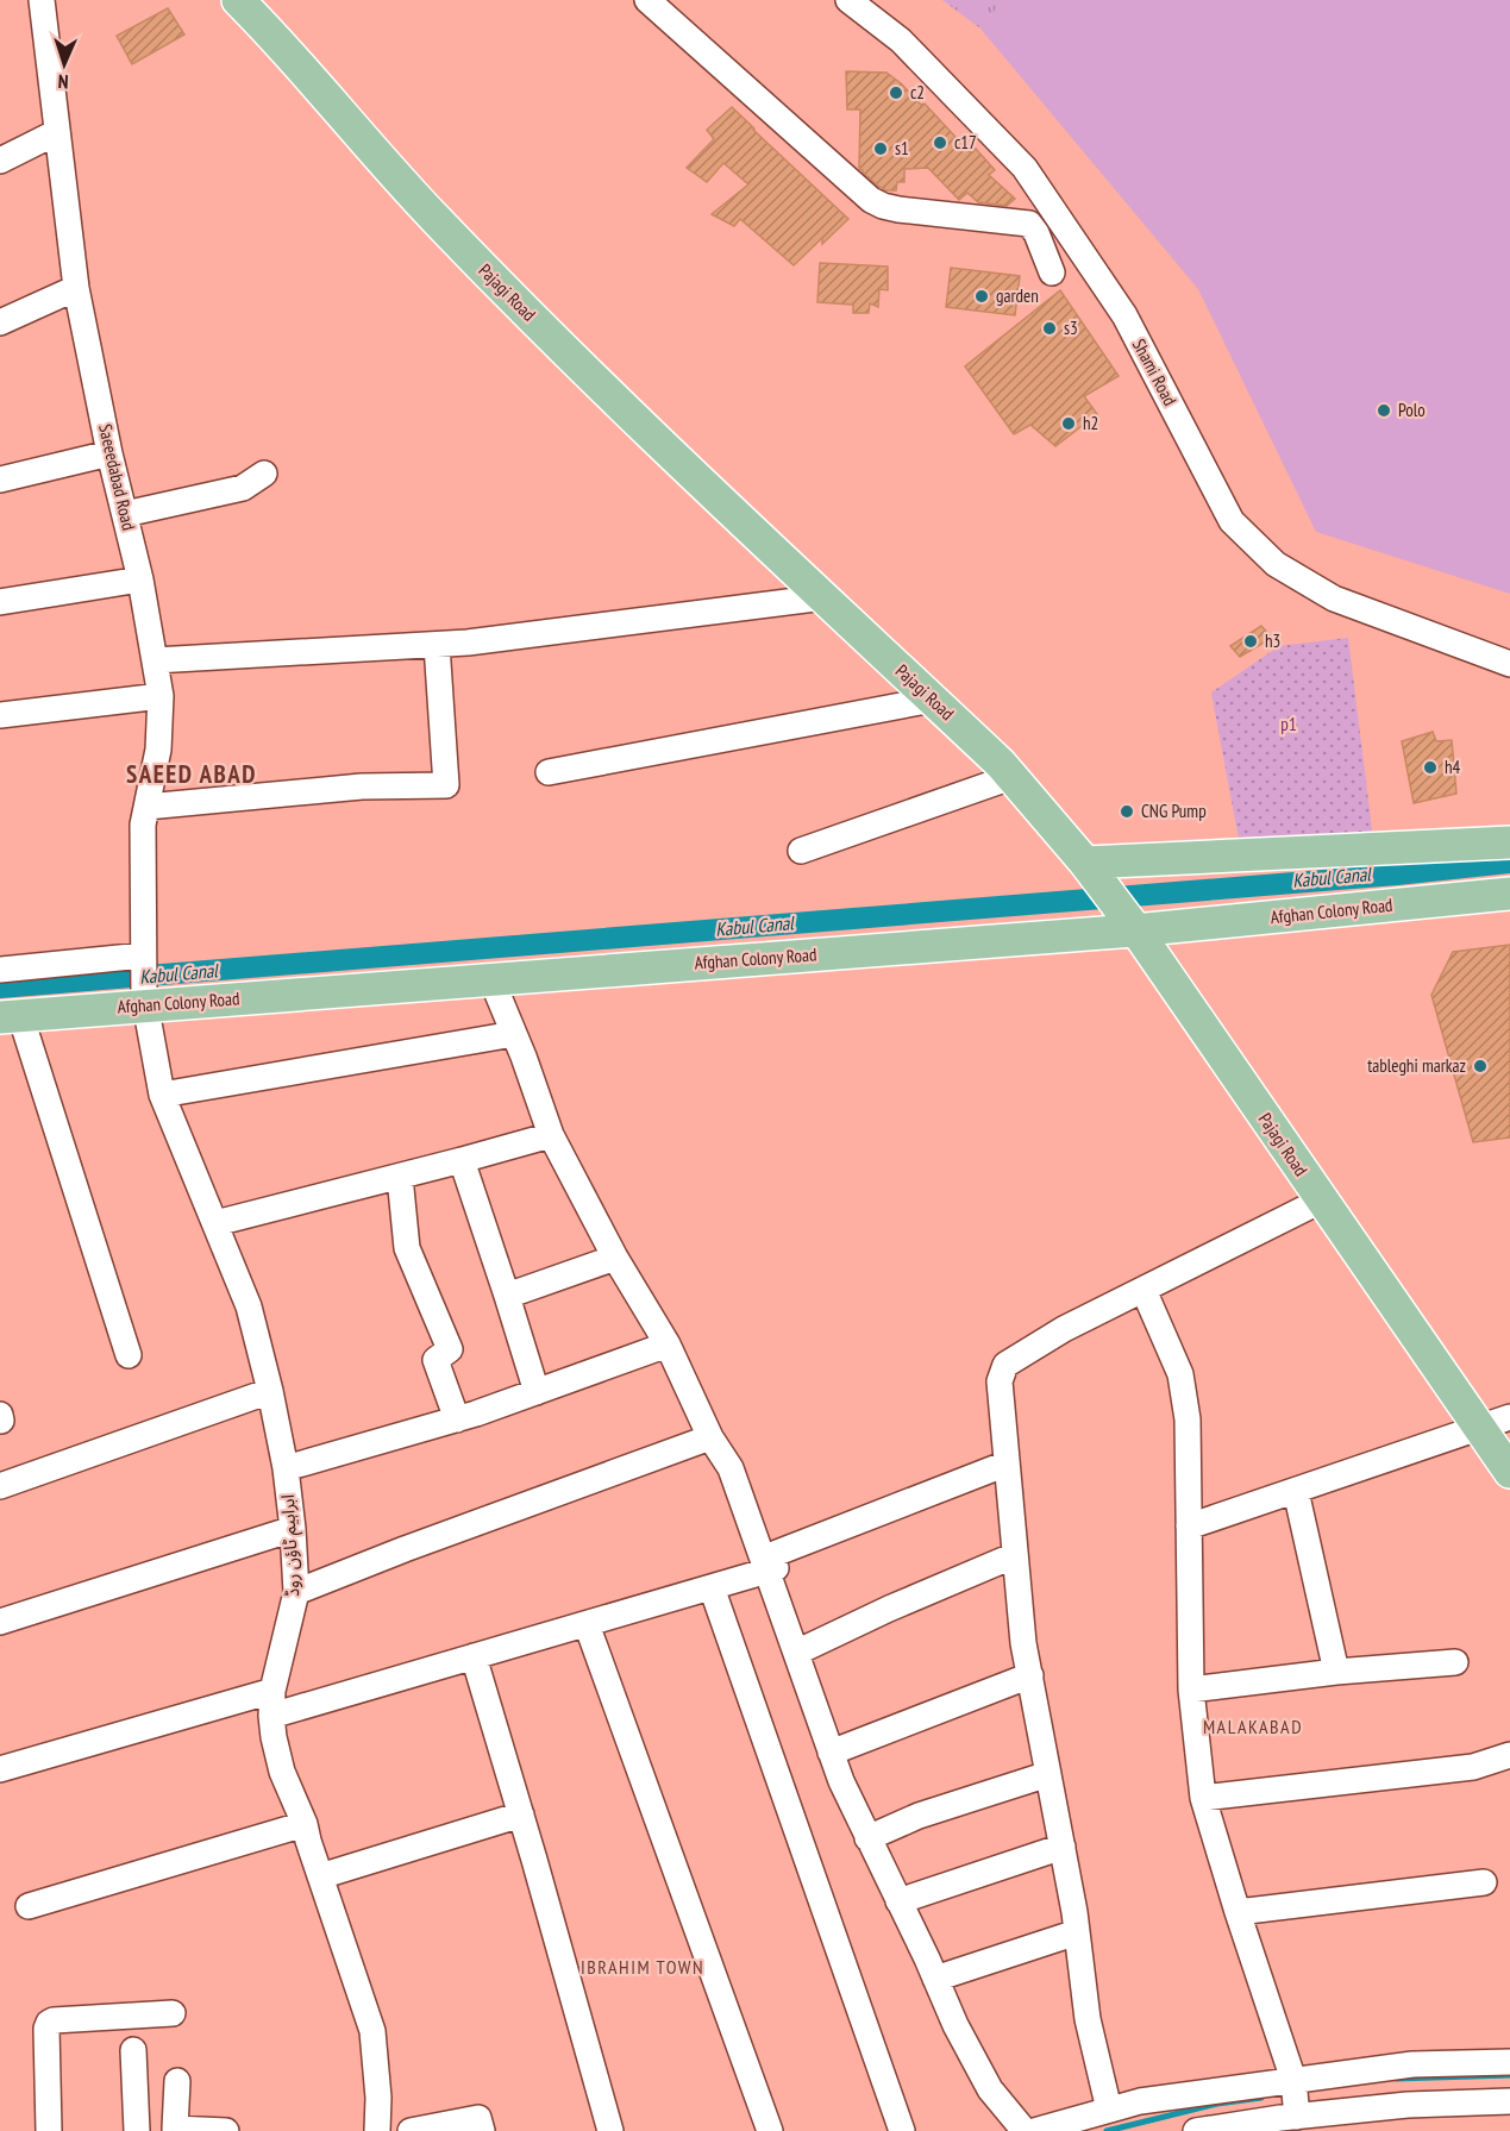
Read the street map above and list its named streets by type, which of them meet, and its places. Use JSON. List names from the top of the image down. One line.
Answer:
{"streets":{"main road":["Pajagi Road","Afghan Colony Road"],"street":["Shami Road","Saeeedabad Road","ابراہیم ٹاؤن روڈ"]},"crossings":[["Pajagi Road","Afghan Colony Road"],["Saeeedabad Road","Afghan Colony Road"],["Saeeedabad Road","ابراہیم ٹاؤن روڈ"],["Afghan Colony Road","ابراہیم ٹاؤن روڈ"]],"districts":["SAEED ABAD","MALAKABAD","IBRAHIM TOWN"],"water":["Kabul Canal"],"parks":["p1"],"places":["c2","c17","s1","garden","s3","Polo","h2","h3","h4","CNG Pump","tableghi markaz"],"north":"bottom"}
